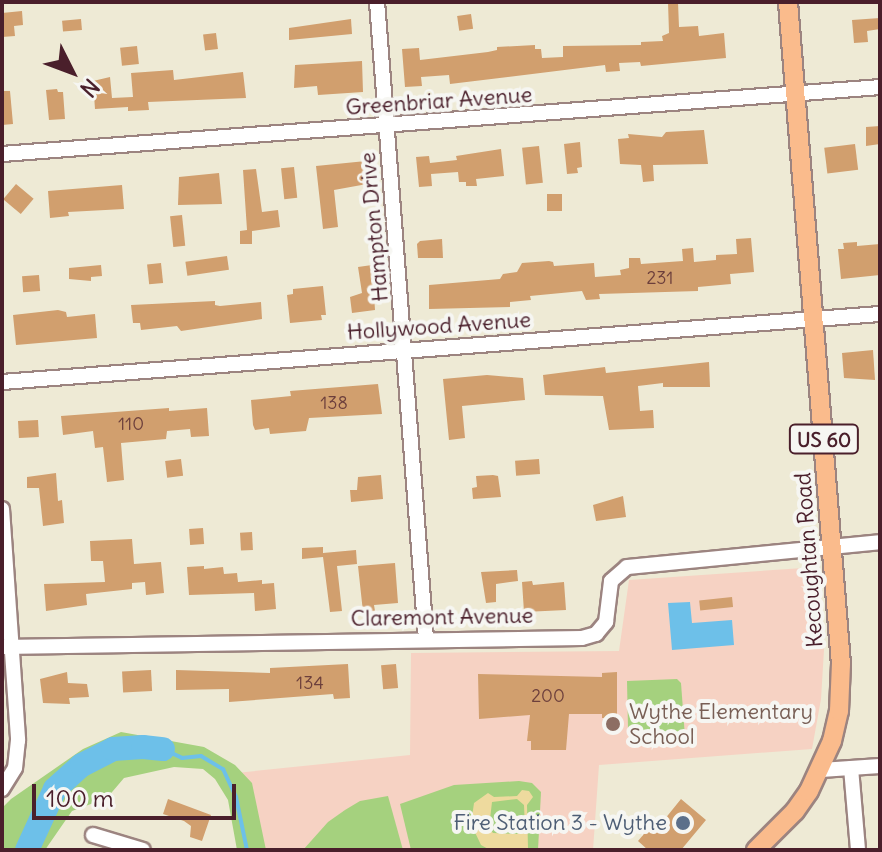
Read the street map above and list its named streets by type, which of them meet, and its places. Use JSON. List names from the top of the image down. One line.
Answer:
{"streets":{"main road":["US 60","Kecoughtan Road"],"street":["Greenbriar Avenue","Hampton Drive","Hollywood Avenue","Claremont Avenue"]},"crossings":[["Greenbriar Avenue","Hampton Drive"],["Greenbriar Avenue","Kecoughtan Road"],["Hampton Drive","Hollywood Avenue"],["Hampton Drive","Claremont Avenue"],["Hollywood Avenue","Kecoughtan Road"],["Kecoughtan Road","Claremont Avenue"]],"places":["Wythe Elementary School","Fire Station 3 - Wythe"],"house_numbers":["231","138","110","134","200"],"scale_bar":"100 m","north":"bottom right"}
